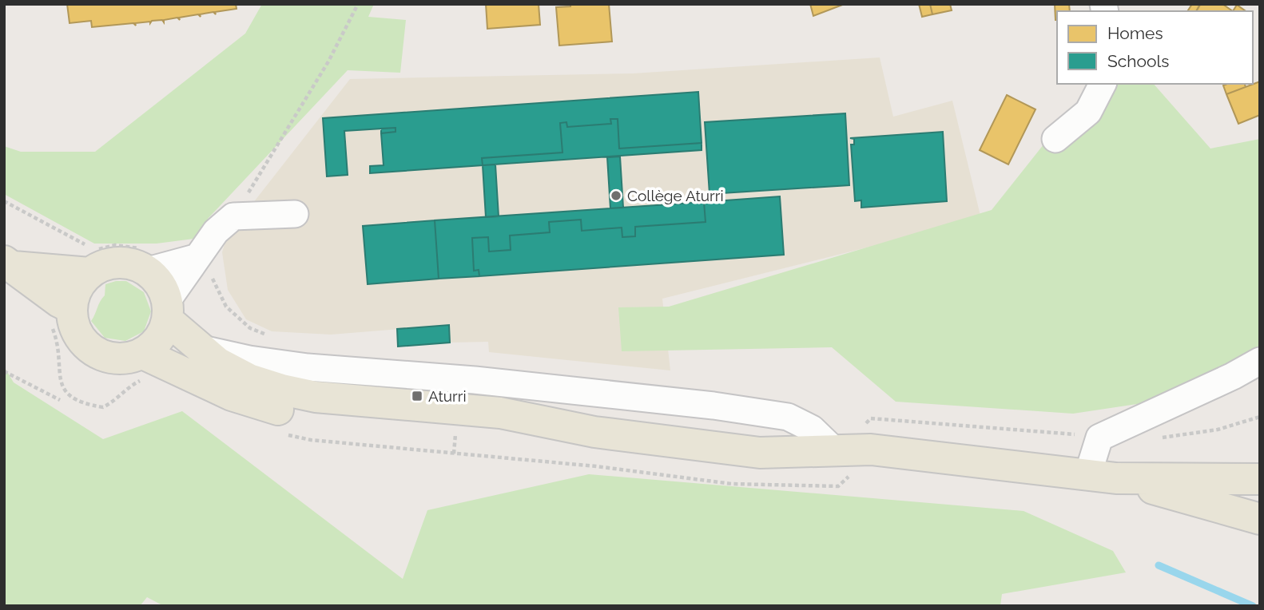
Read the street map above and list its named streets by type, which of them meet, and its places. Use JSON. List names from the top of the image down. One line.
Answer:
{"places":{"other":["Collège Aturri"],"transit":["Aturri"]},"legend":["Homes","Schools"]}
